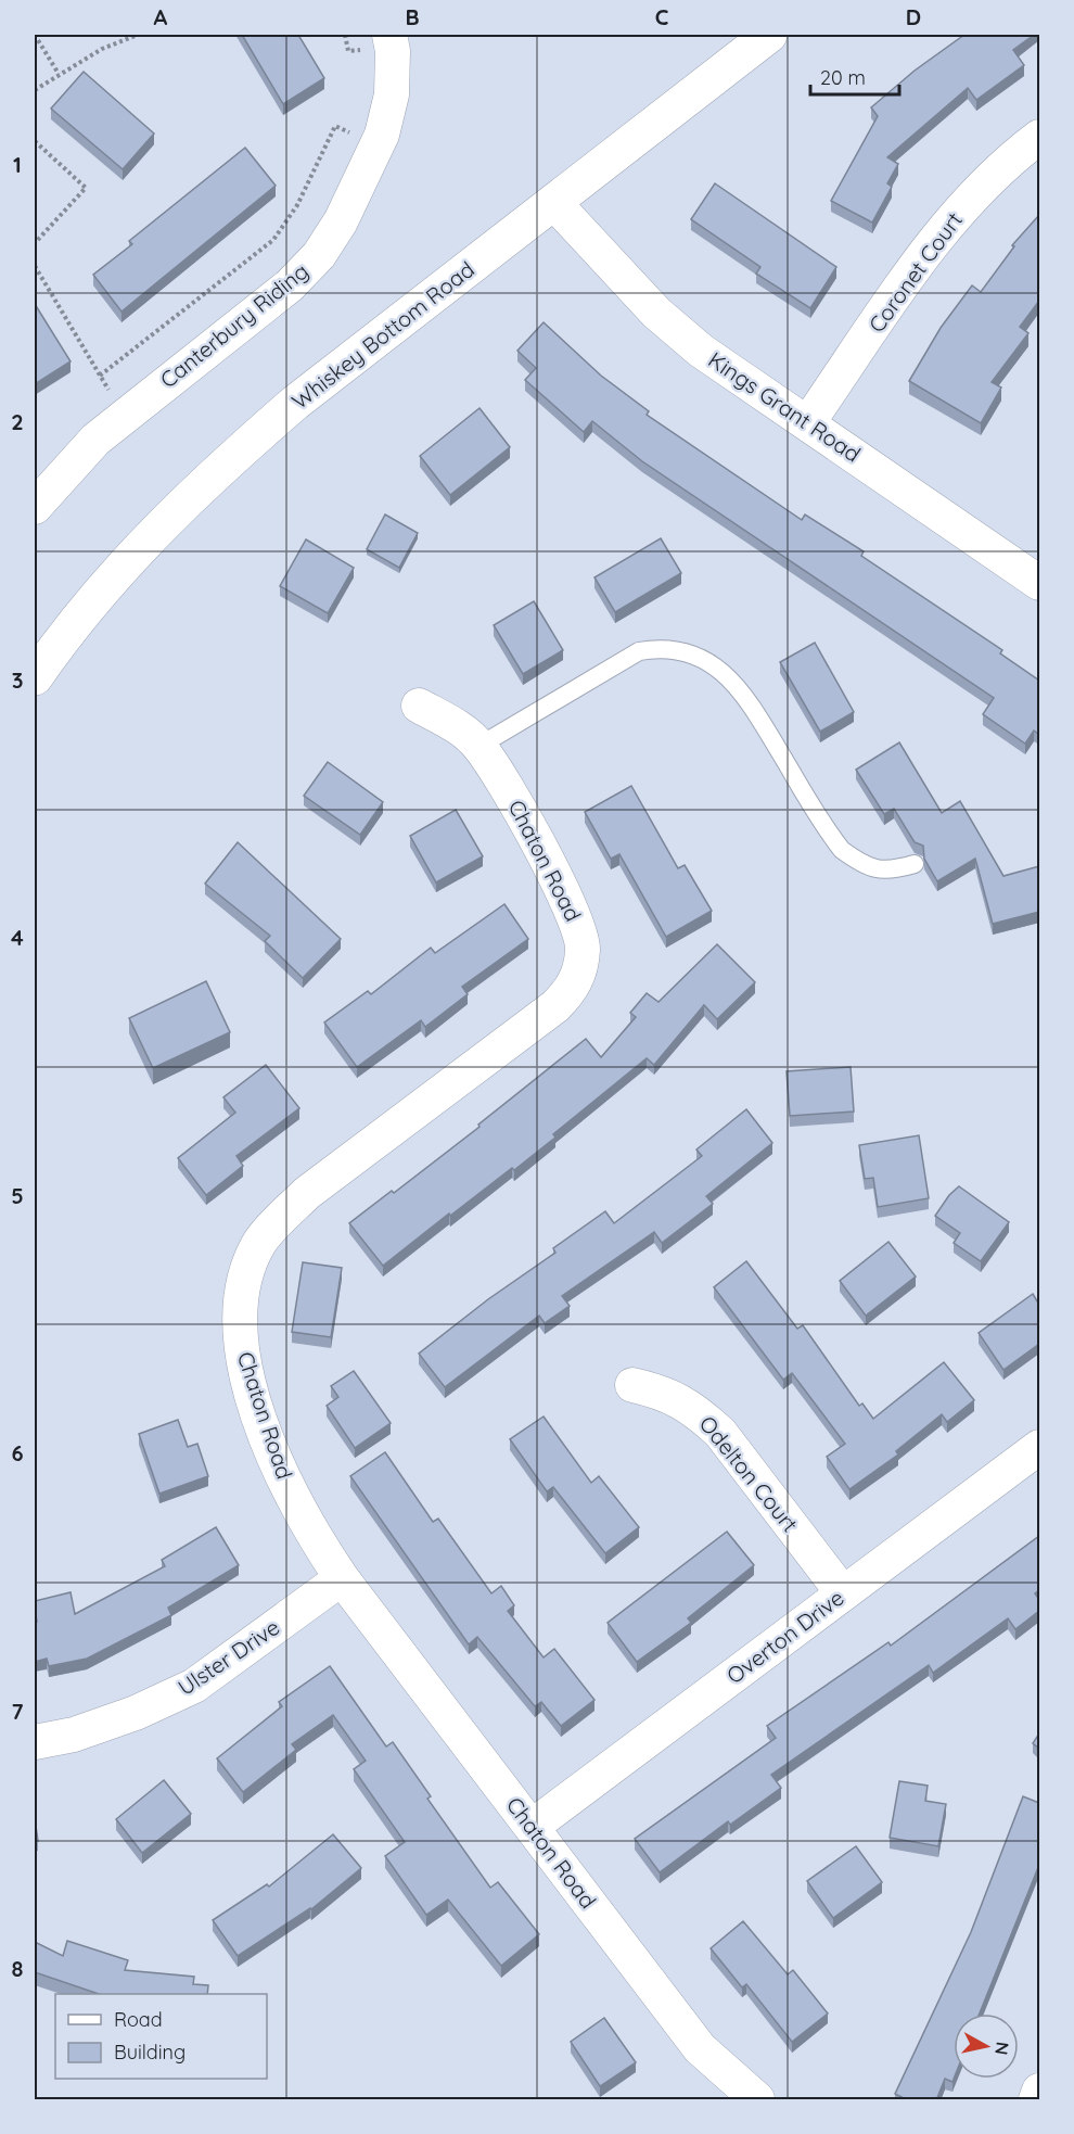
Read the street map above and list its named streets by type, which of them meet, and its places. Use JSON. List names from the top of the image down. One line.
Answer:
{"streets":{"street":["Coronet Court","Canterbury Riding","Whiskey Bottom Road","Kings Grant Road","Chaton Road","Odelton Court","Overton Drive","Ulster Drive"]},"crossings":[["Coronet Court","Kings Grant Road"],["Whiskey Bottom Road","Kings Grant Road"],["Chaton Road","Overton Drive"],["Chaton Road","Ulster Drive"],["Odelton Court","Overton Drive"]],"legend":["Road","Building"],"scale_bar":"20 m","north":"right","grid":{"columns":["A","B","C","D"],"rows":["1","2","3","4","5","6","7","8"]}}
